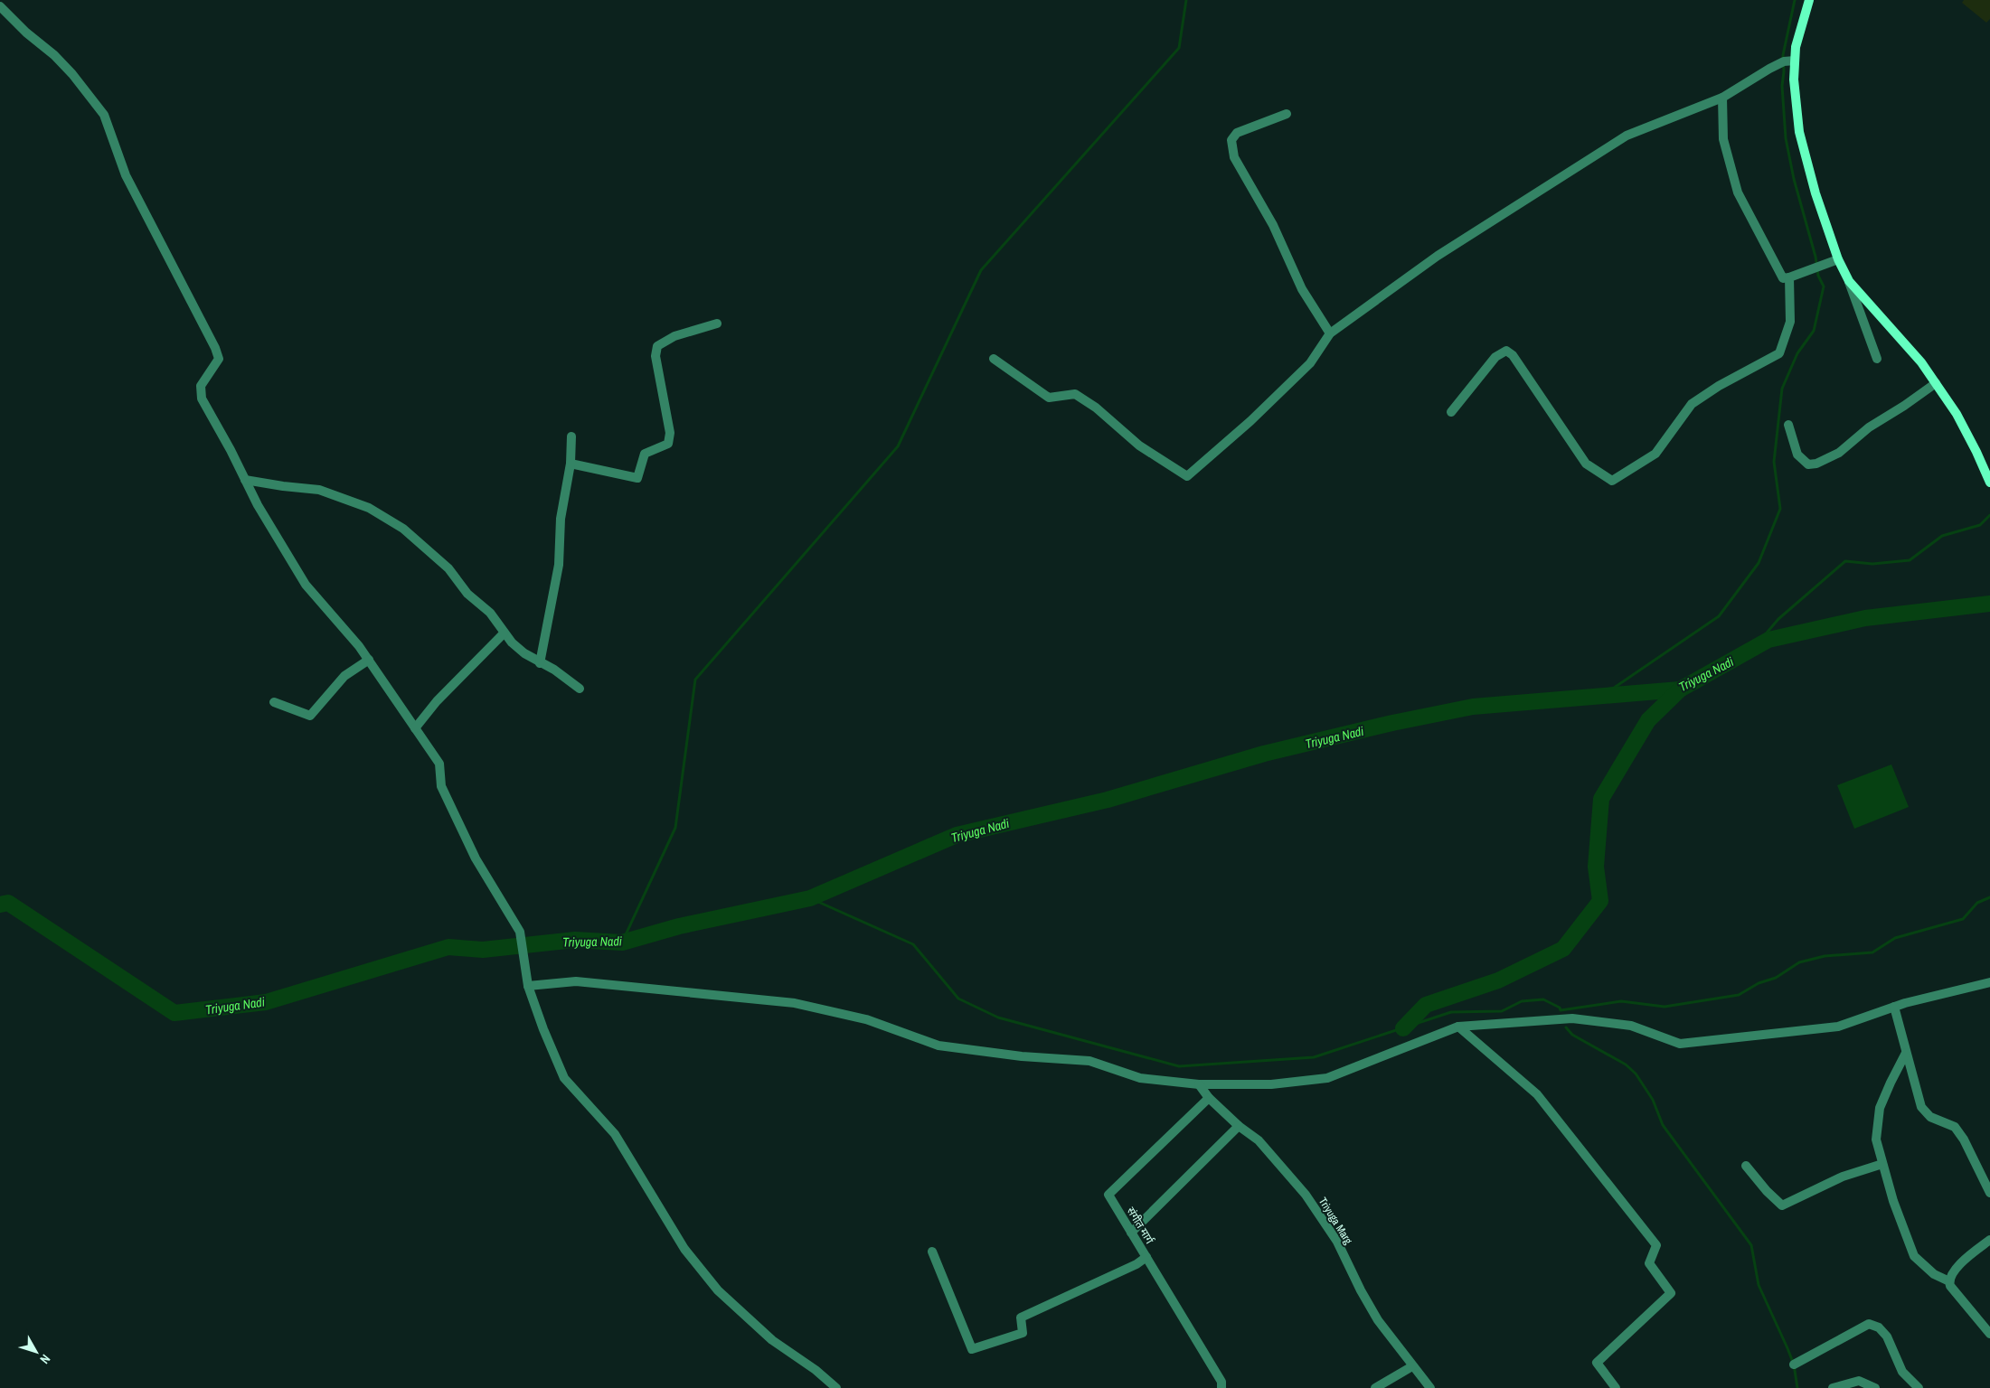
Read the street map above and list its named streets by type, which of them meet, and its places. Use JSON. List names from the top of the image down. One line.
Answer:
{"streets":{"street":["Triyuga Marg","संगीत मार्ग"]},"crossings":[["Triyuga Marg","संगीत मार्ग"]],"water":["Triyuga Nadi"],"north":"bottom right"}
